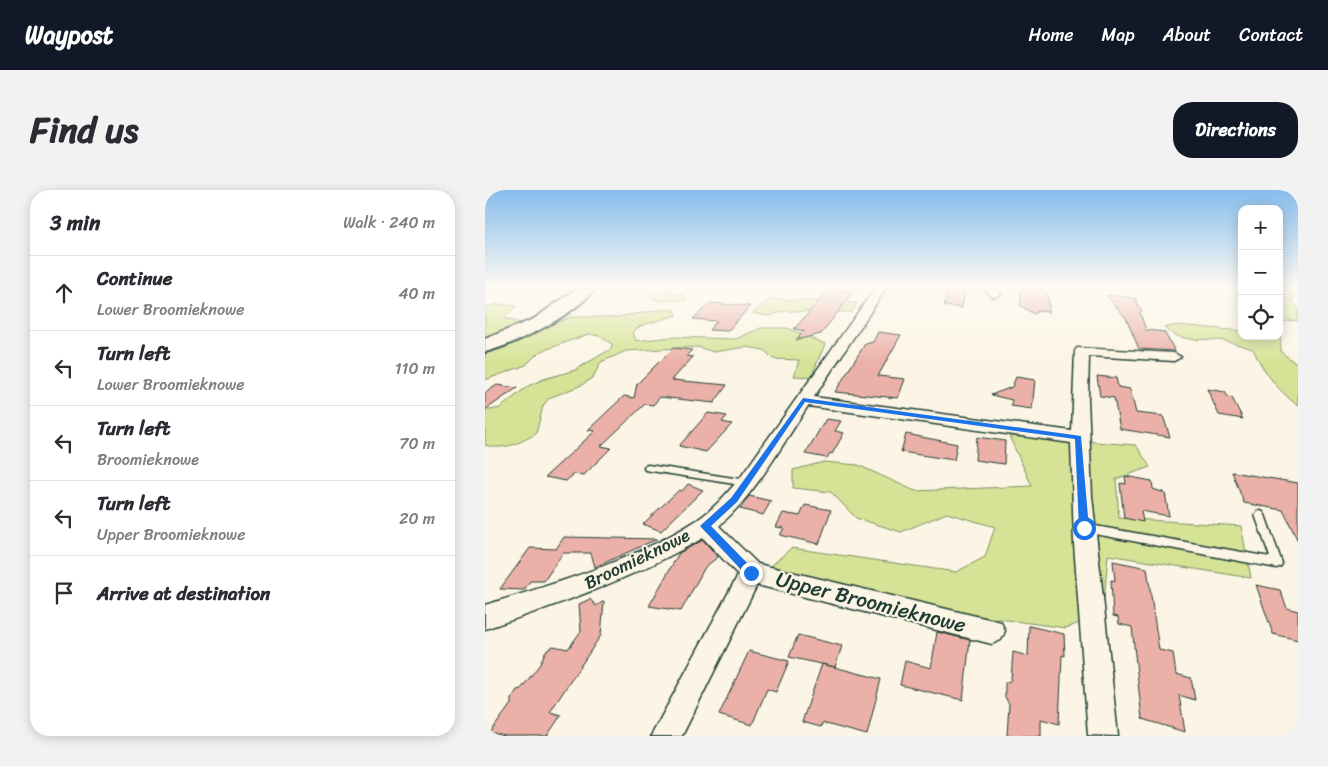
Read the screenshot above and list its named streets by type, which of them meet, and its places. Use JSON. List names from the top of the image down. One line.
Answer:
{"streets":{"street":["Broomieknowe","Upper Broomieknowe"]},"crossings":[["Broomieknowe","Upper Broomieknowe"]],"page":{"header":"Waypost","nav":["Home","Map","About","Contact"],"title":"Find us","buttons":"Directions","heading":["3 min","Walk · 240 m"],"map_buttons":["+","−"],"list":[["Continue","Lower Broomieknowe","40 m"],["Turn left","Lower Broomieknowe","110 m"],["Turn left","Broomieknowe","70 m"],["Turn left","Upper Broomieknowe","20 m"],"Arrive at destination"]}}
